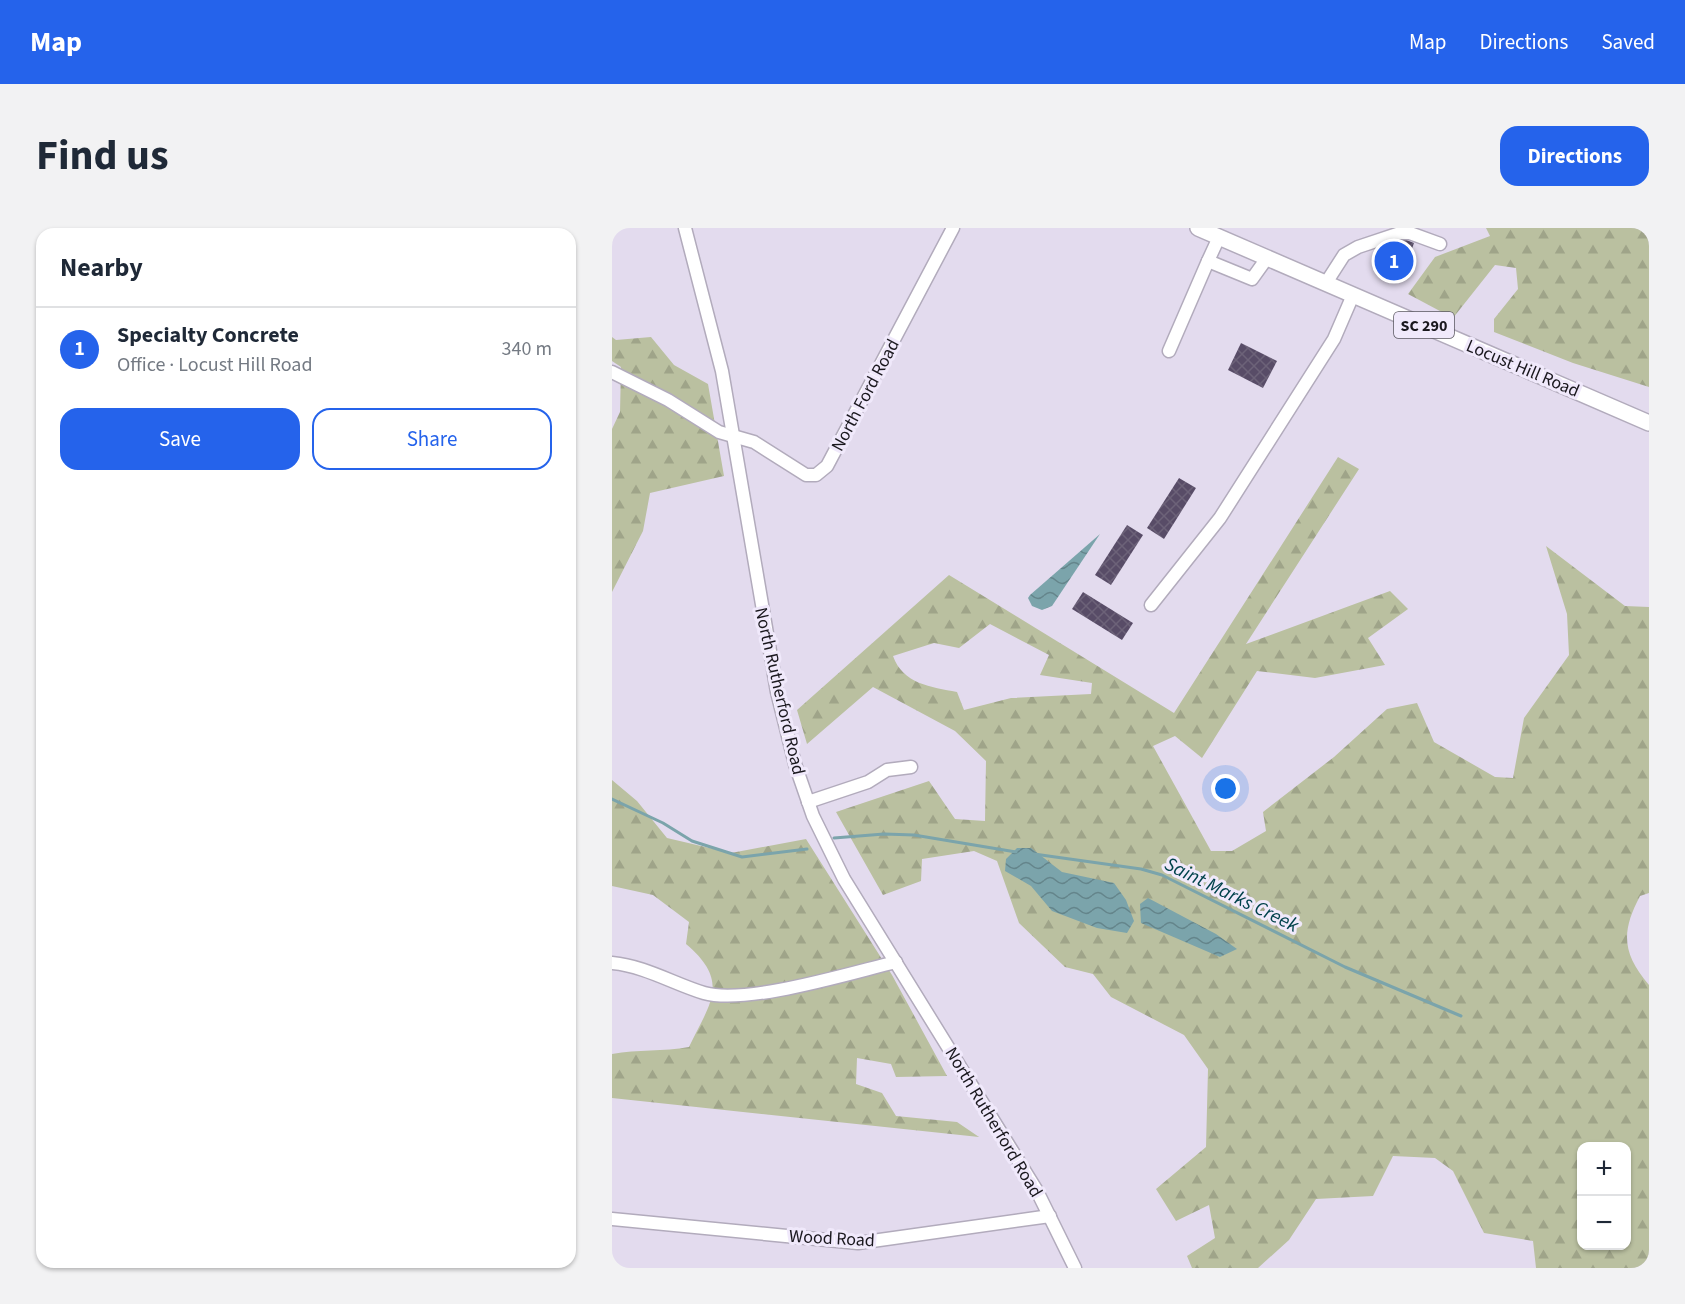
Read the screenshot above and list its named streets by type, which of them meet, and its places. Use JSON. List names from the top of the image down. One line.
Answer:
{"streets":{"main road":["SC 290","Locust Hill Road"],"street":["North Ford Road","North Rutherford Road","Wood Road"]},"crossings":[["North Ford Road","North Rutherford Road"],["North Rutherford Road","Wood Road"]],"water":["Saint Marks Creek"],"page":{"header":"Map","nav":["Map","Directions","Saved"],"title":"Find us","buttons":["Directions",["Save","Share"]],"heading":"Nearby","pins":"1","list":[{"mark":"1","name":"Specialty Concrete","note":"Office · Locust Hill Road","value":"340 m"}],"map_buttons":["+","−"]}}
